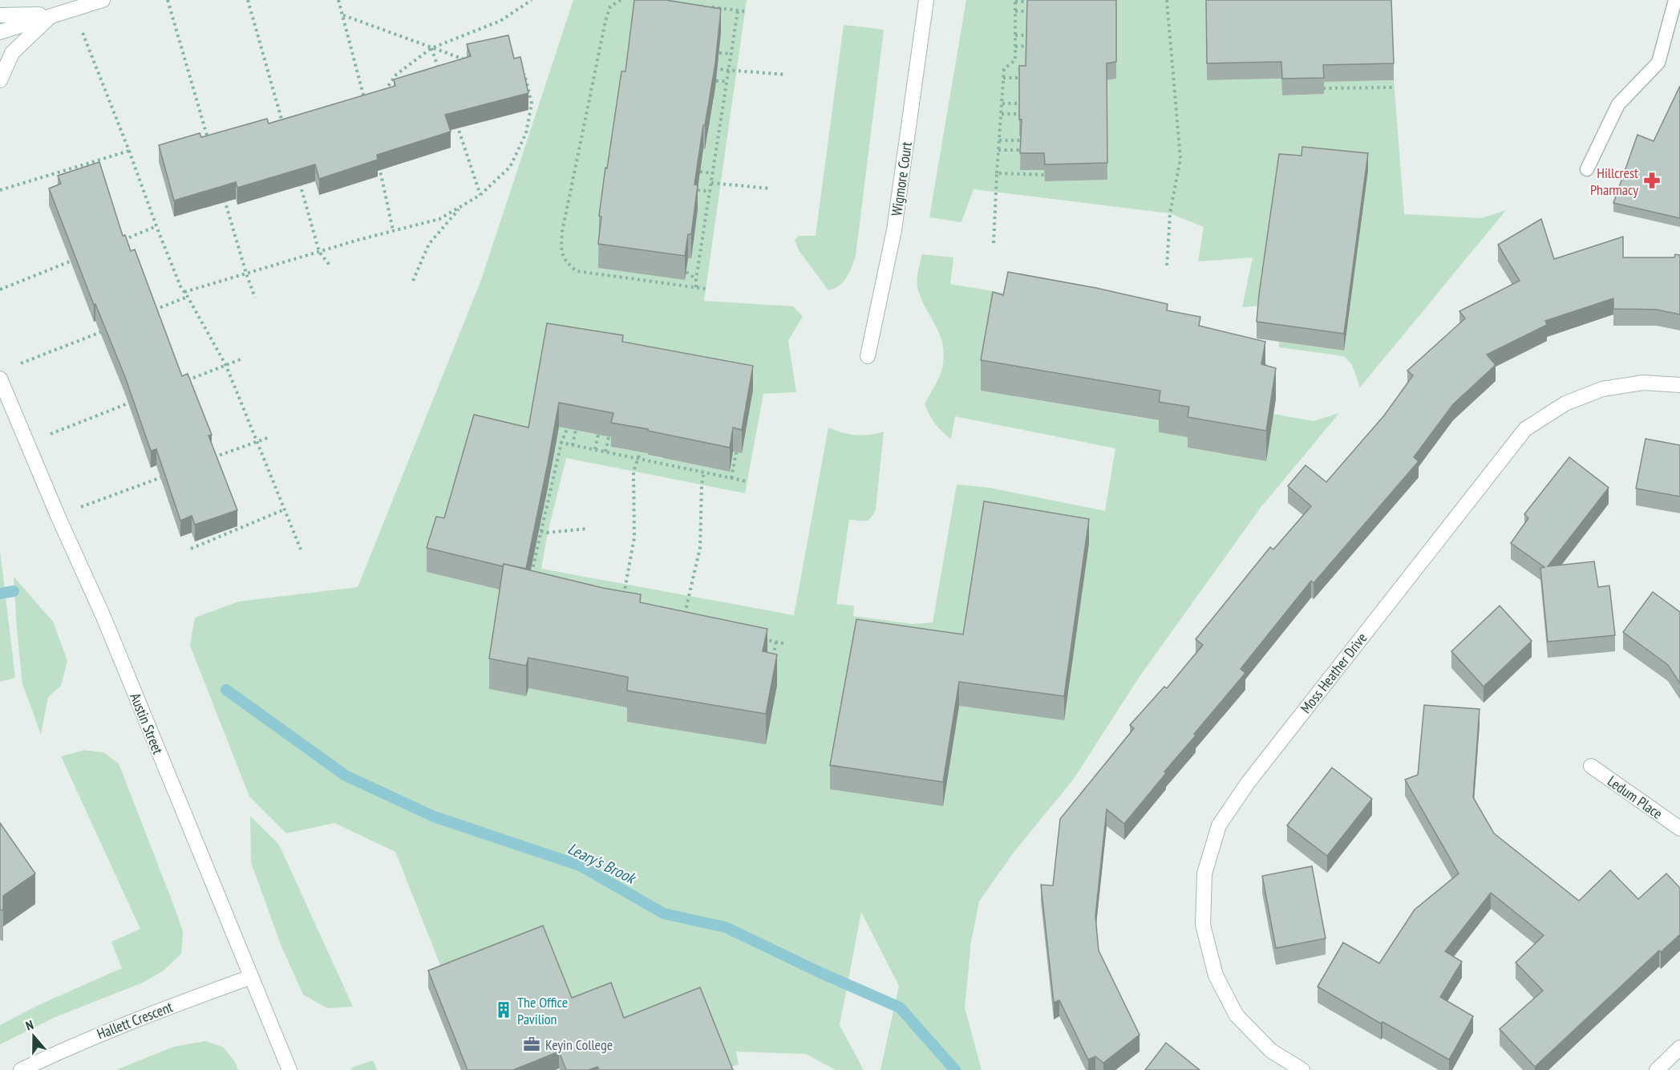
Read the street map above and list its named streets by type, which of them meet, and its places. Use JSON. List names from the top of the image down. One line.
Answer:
{"streets":{"street":["Wigmore Court","Moss Heather Drive","Austin Street","Ledum Place","Hallett Crescent"]},"crossings":[["Austin Street","Hallett Crescent"]],"water":["Leary's Brook"],"places":{"pharmacy":["Hillcrest Pharmacy"],"building":["The Office Pavilion"],"office":["Keyin College"]},"north":"top"}
